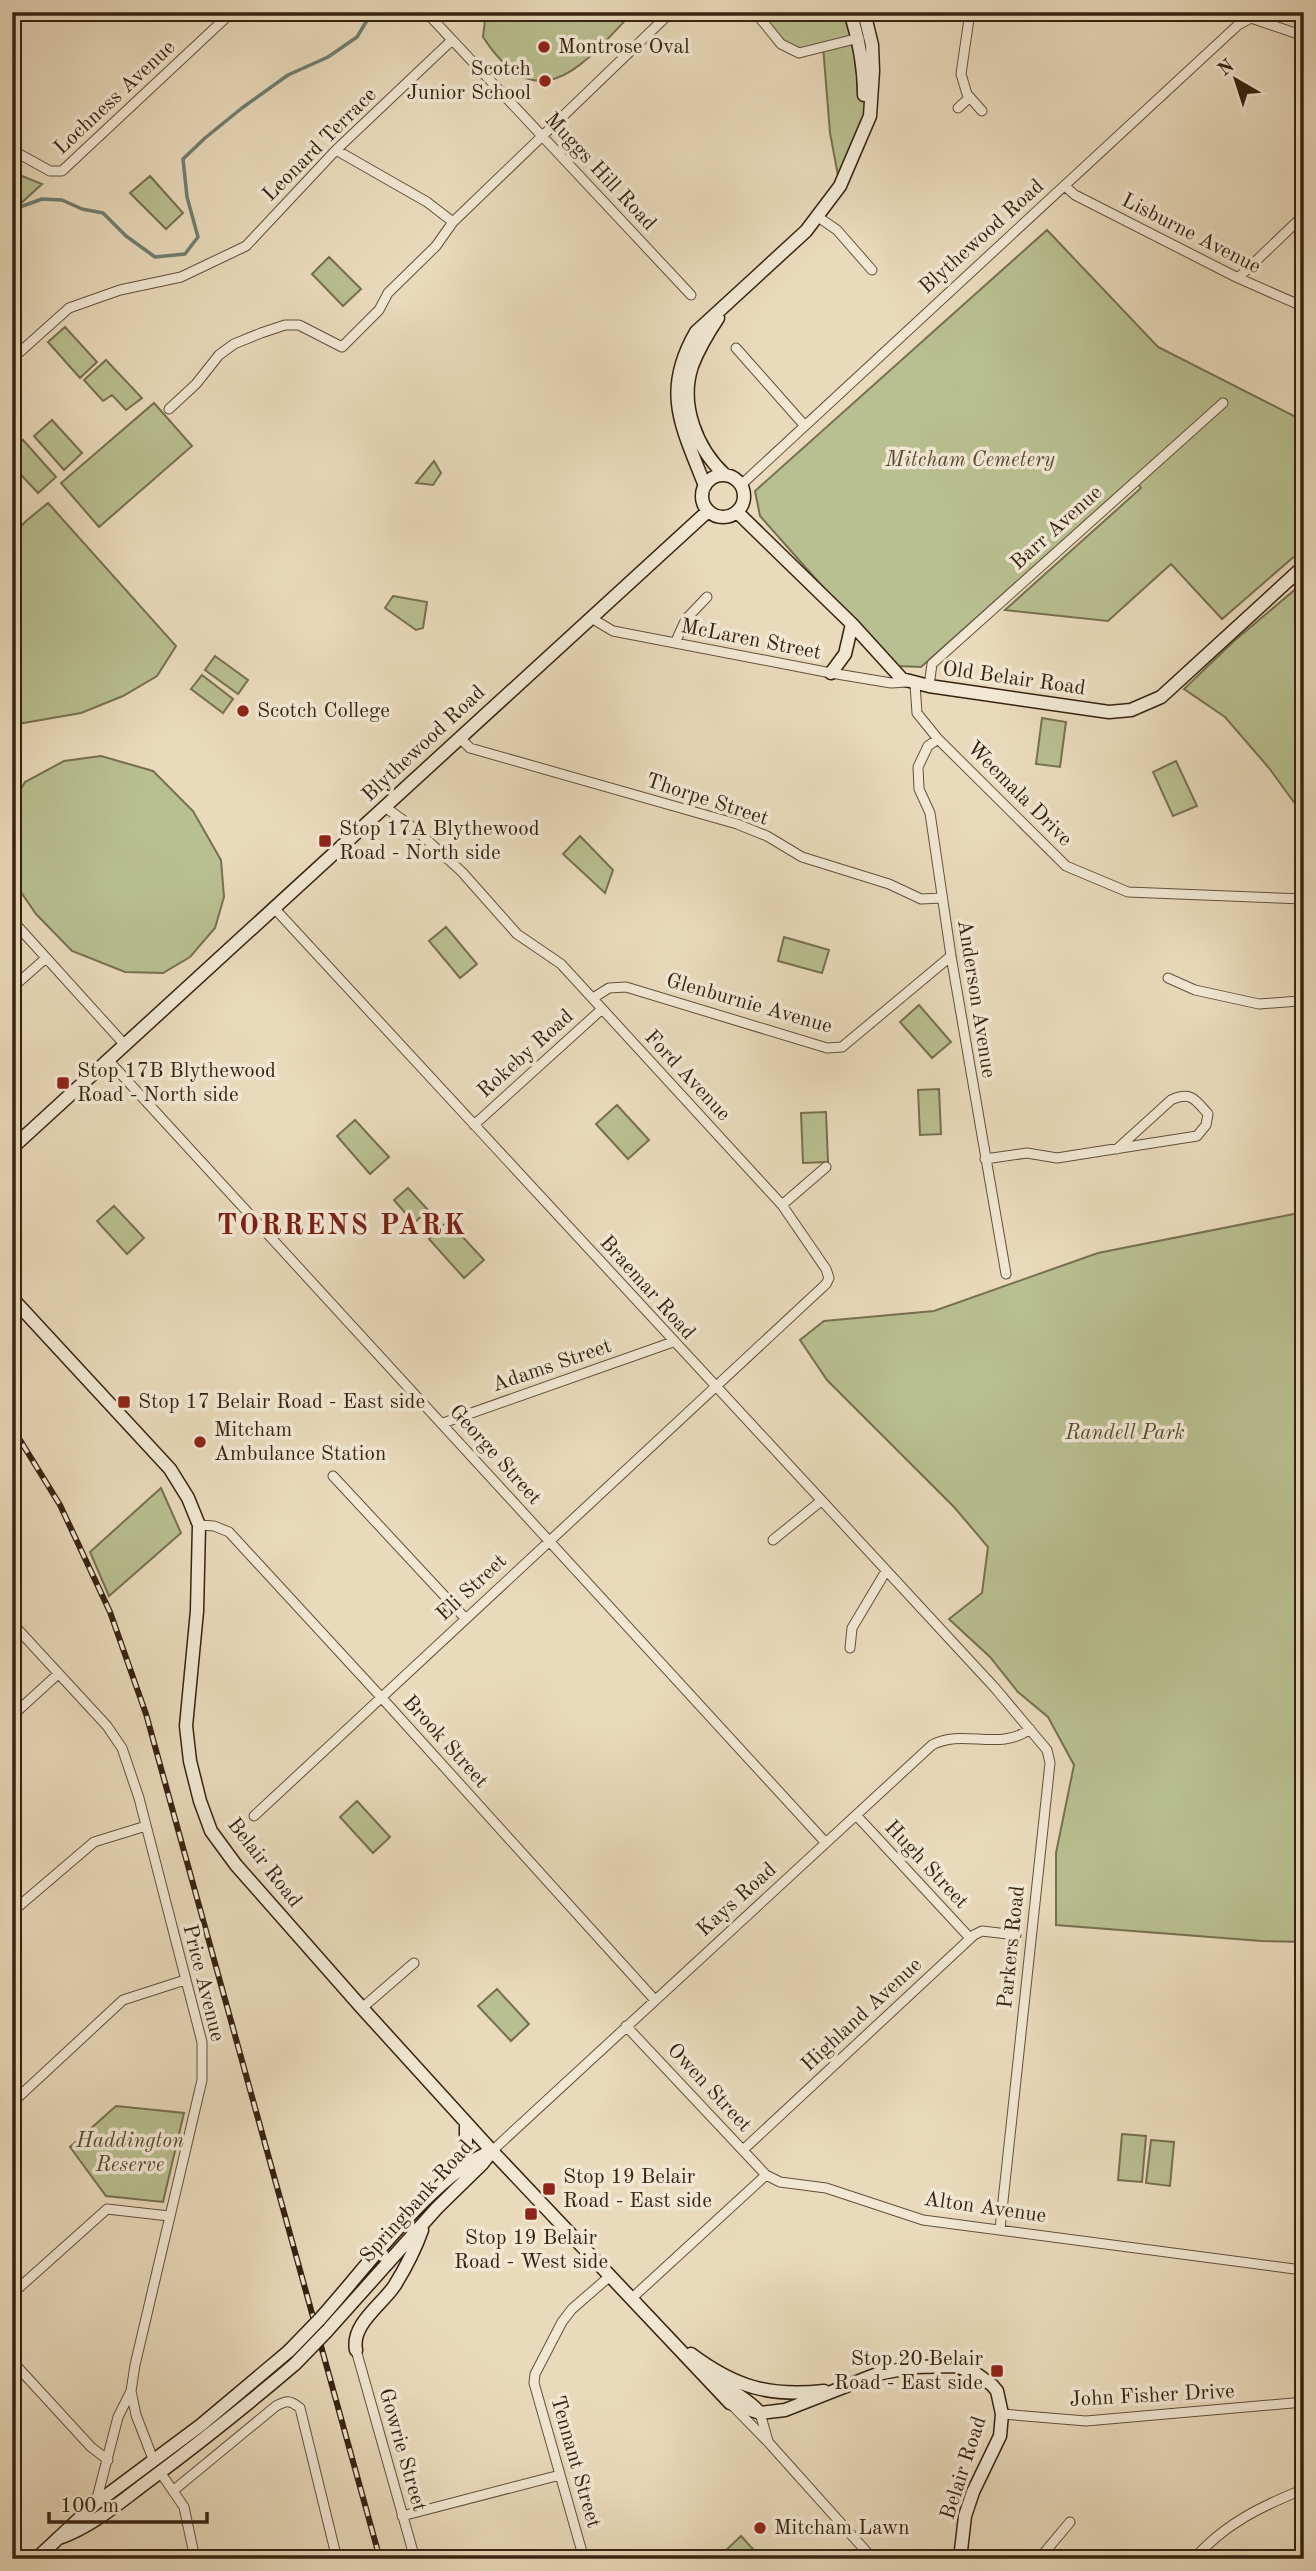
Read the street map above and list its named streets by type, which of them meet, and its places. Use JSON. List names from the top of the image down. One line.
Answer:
{"streets":{"main road":["Blythewood Road","Old Belair Road","Belair Road","Springbank Road"],"street":["Lochness Avenue","Leonard Terrace","Muggs Hill Road","Lisburne Avenue","Barr Avenue","McLaren Street","Weemala Drive","Thorpe Street","Anderson Avenue","Glenburnie Avenue","Rokeby Road","Ford Avenue","Braemar Road","Adams Street","George Street","Eli Street","Brook Street","Hugh Street","Kays Road","Parkers Road","Price Avenue","Highland Avenue","Owen Street","Alton Avenue","John Fisher Drive","Gowrie Street","Tennant Street"]},"crossings":[["Leonard Terrace","Muggs Hill Road"],["Lisburne Avenue","Blythewood Road"],["Blythewood Road","McLaren Street"],["Blythewood Road","Thorpe Street"],["Blythewood Road","Ford Avenue"],["Blythewood Road","Braemar Road"],["Blythewood Road","George Street"],["Barr Avenue","Old Belair Road"],["McLaren Street","Old Belair Road"],["McLaren Street","Weemala Drive"],["Old Belair Road","Weemala Drive"],["Weemala Drive","Anderson Avenue"],["Thorpe Street","Anderson Avenue"],["Anderson Avenue","Glenburnie Avenue"],["Glenburnie Avenue","Ford Avenue"],["Rokeby Road","Ford Avenue"],["Rokeby Road","Braemar Road"],["Ford Avenue","Braemar Road"],["Ford Avenue","Eli Street"],["Braemar Road","Adams Street"],["Braemar Road","Eli Street"],["Braemar Road","Parkers Road"],["Adams Street","George Street"],["George Street","Eli Street"],["George Street","Kays Road"],["Eli Street","Brook Street"],["Brook Street","Belair Road"],["Brook Street","Kays Road"],["Belair Road","Kays Road"],["Belair Road","Springbank Road"],["Belair Road","John Fisher Drive"],["Belair Road","Tennant Street"],["Hugh Street","Kays Road"],["Hugh Street","Highland Avenue"],["Kays Road","Parkers Road"],["Kays Road","Owen Street"],["Kays Road","Springbank Road"],["Parkers Road","Alton Avenue"],["Price Avenue","Springbank Road"],["Highland Avenue","Owen Street"],["Owen Street","Alton Avenue"]],"districts":["TORRENS PARK"],"parks":["Mitcham Cemetery","Randell Park","Haddington Reserve"],"places":{"other":["Montrose Oval","Scotch Junior School","Scotch College","Mitcham Ambulance Station","Mitcham Lawn"],"transit":["Stop 17A Blythewood Road - North side","Stop 17B Blythewood Road - North side","Stop 17 Belair Road - East side","Stop 19 Belair Road - East side","Stop 19 Belair Road - West side","Stop 20 Belair Road - East side"]},"scale_bar":"100 m","north":"top left"}
